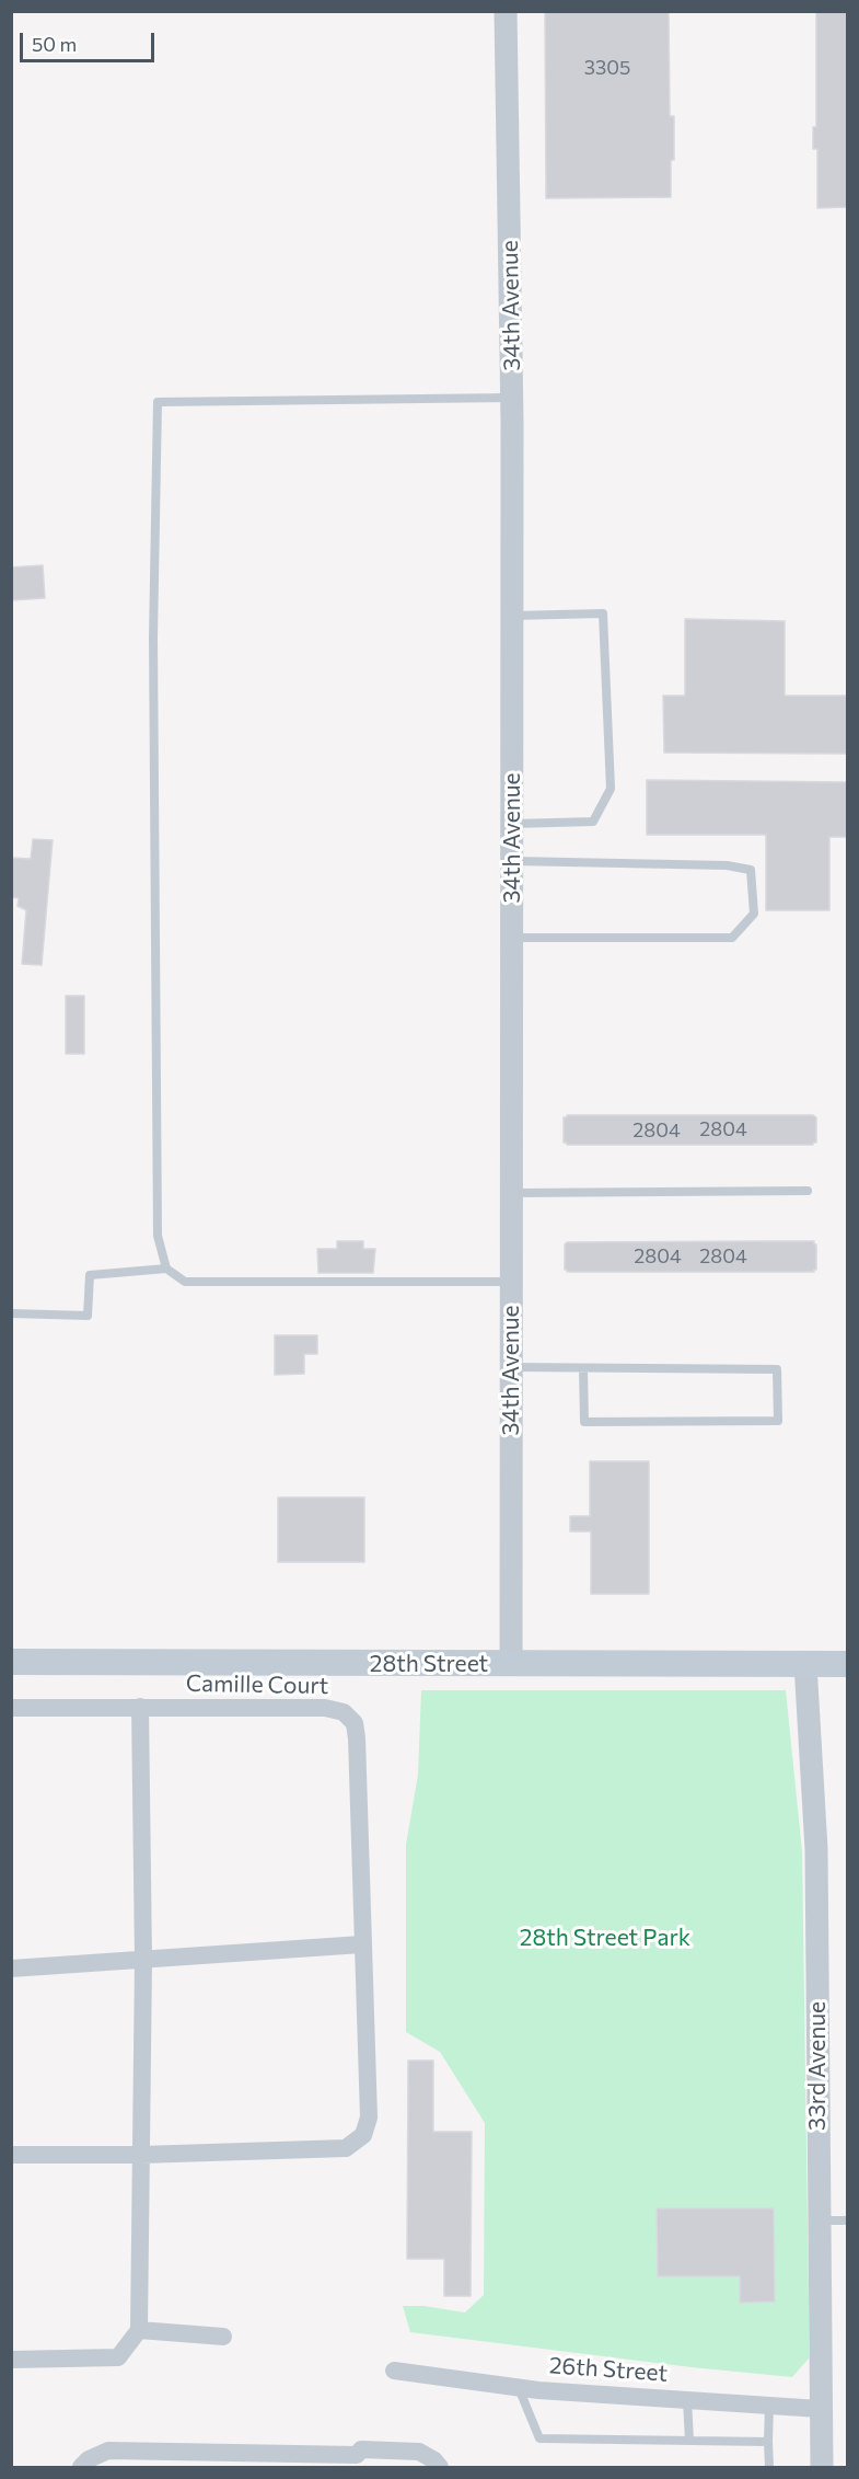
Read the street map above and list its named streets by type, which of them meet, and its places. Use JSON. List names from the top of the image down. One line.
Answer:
{"streets":{"main road":["28th Street"],"street":["34th Avenue","Camille Court","33rd Avenue","26th Street"]},"crossings":[["34th Avenue","28th Street"],["28th Street","33rd Avenue"],["33rd Avenue","26th Street"]],"parks":["28th Street Park"],"house_numbers":["3305","2804","2804","2804","2804"],"scale_bar":"50 m"}
